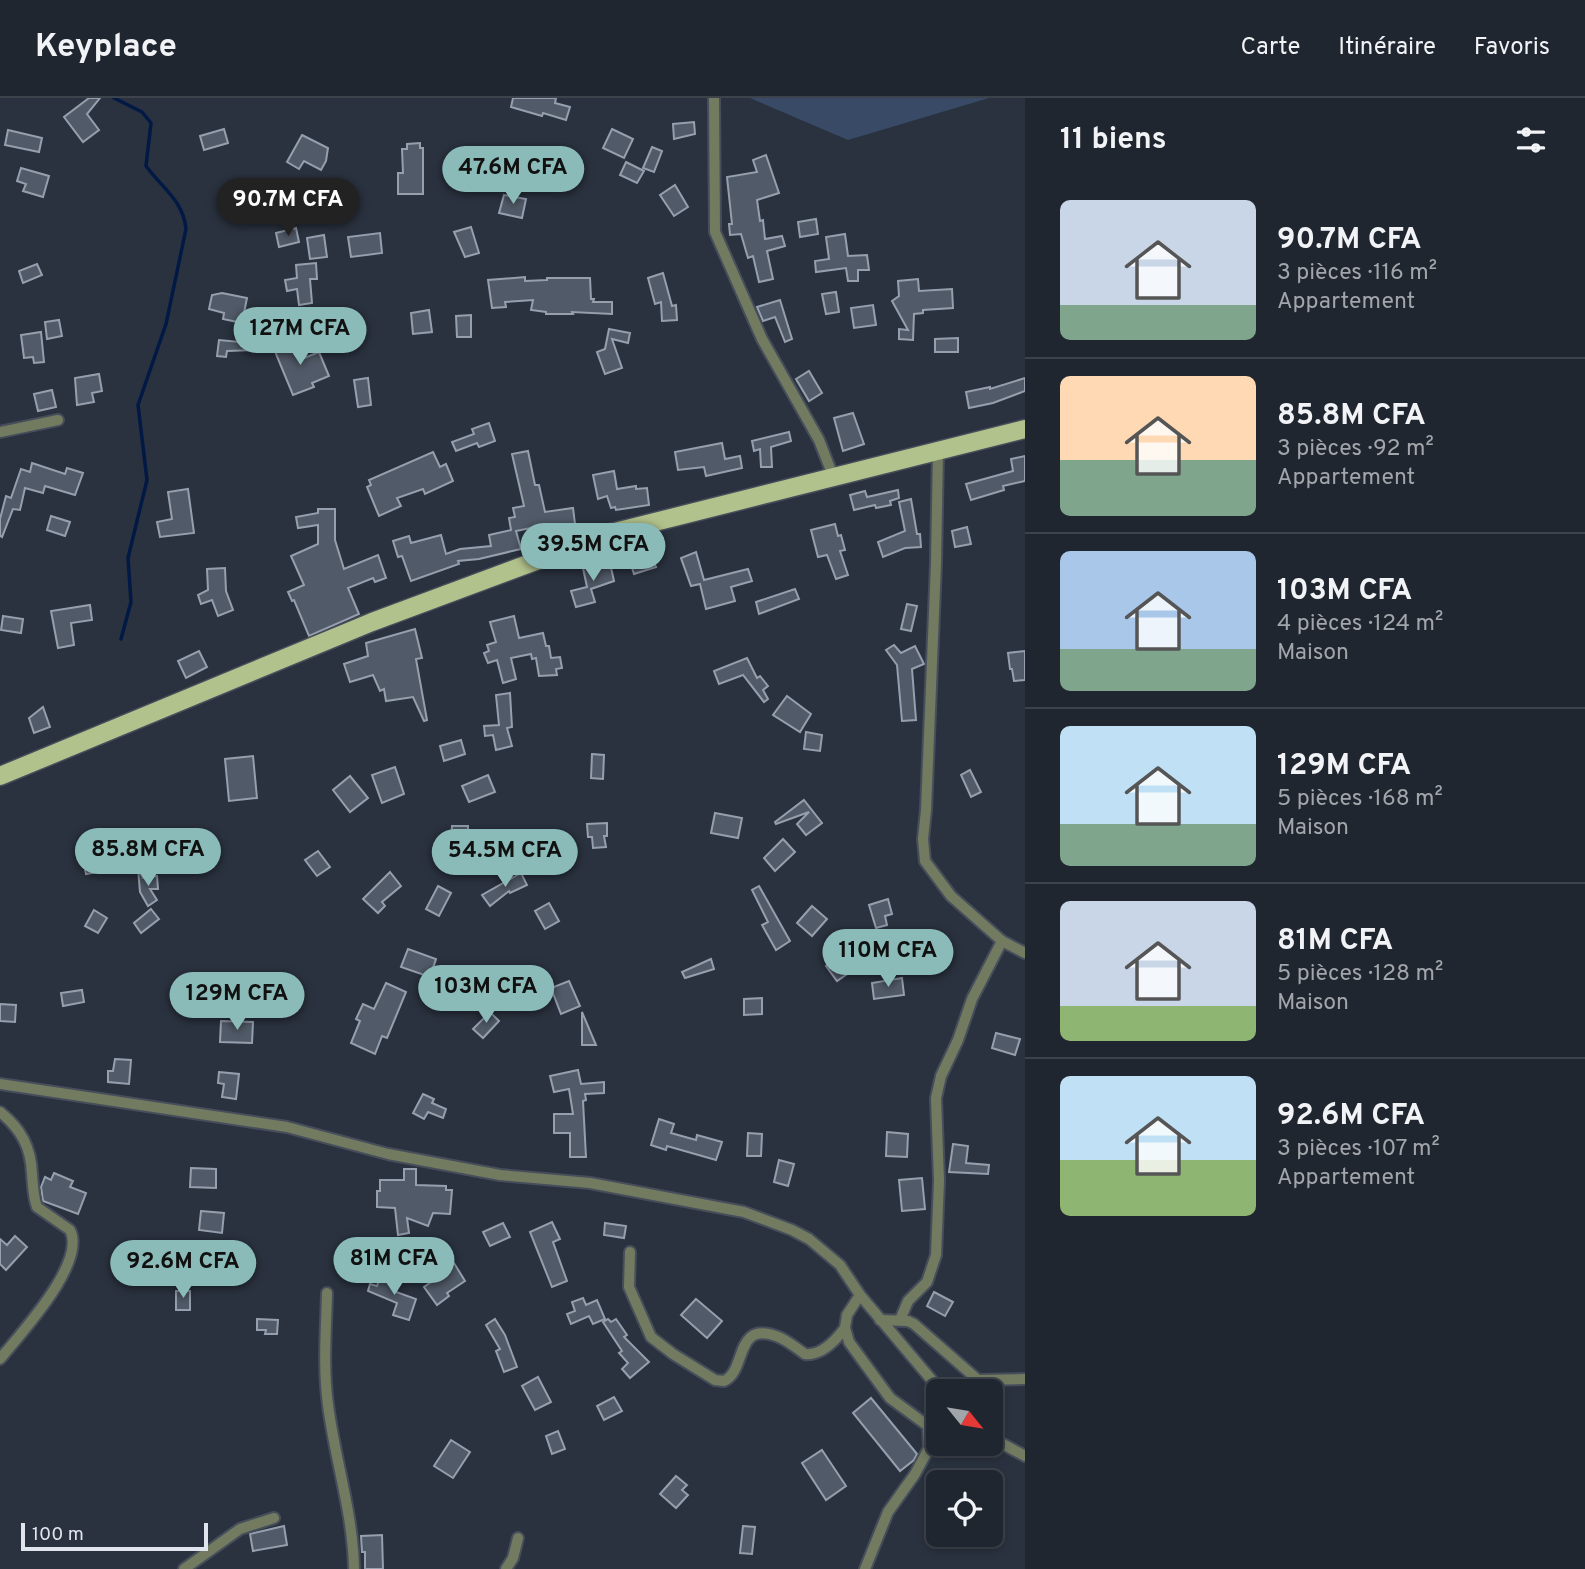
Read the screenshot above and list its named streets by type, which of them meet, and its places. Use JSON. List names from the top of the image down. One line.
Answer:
{"scale_bar":"100 m","north":"bottom right","page":{"header":"Keyplace","nav":["Carte","Itinéraire","Favoris"],"heading":"11 biens","price":["47.6M CFA","90.7M CFA","127M CFA","39.5M CFA","85.8M CFA","54.5M CFA","110M CFA","103M CFA","129M CFA","81M CFA","92.6M CFA"],"list":[{"name":"90.7M CFA","note":"3 pièces · 116 m² · Appartement"},{"name":"85.8M CFA","note":"3 pièces · 92 m² · Appartement"},{"name":"103M CFA","note":"4 pièces · 124 m² · Maison"},{"name":"129M CFA","note":"5 pièces · 168 m² · Maison"},{"name":"81M CFA","note":"5 pièces · 128 m² · Maison"},{"name":"92.6M CFA","note":"3 pièces · 107 m² · Appartement"}],"scale":"100 m"}}
